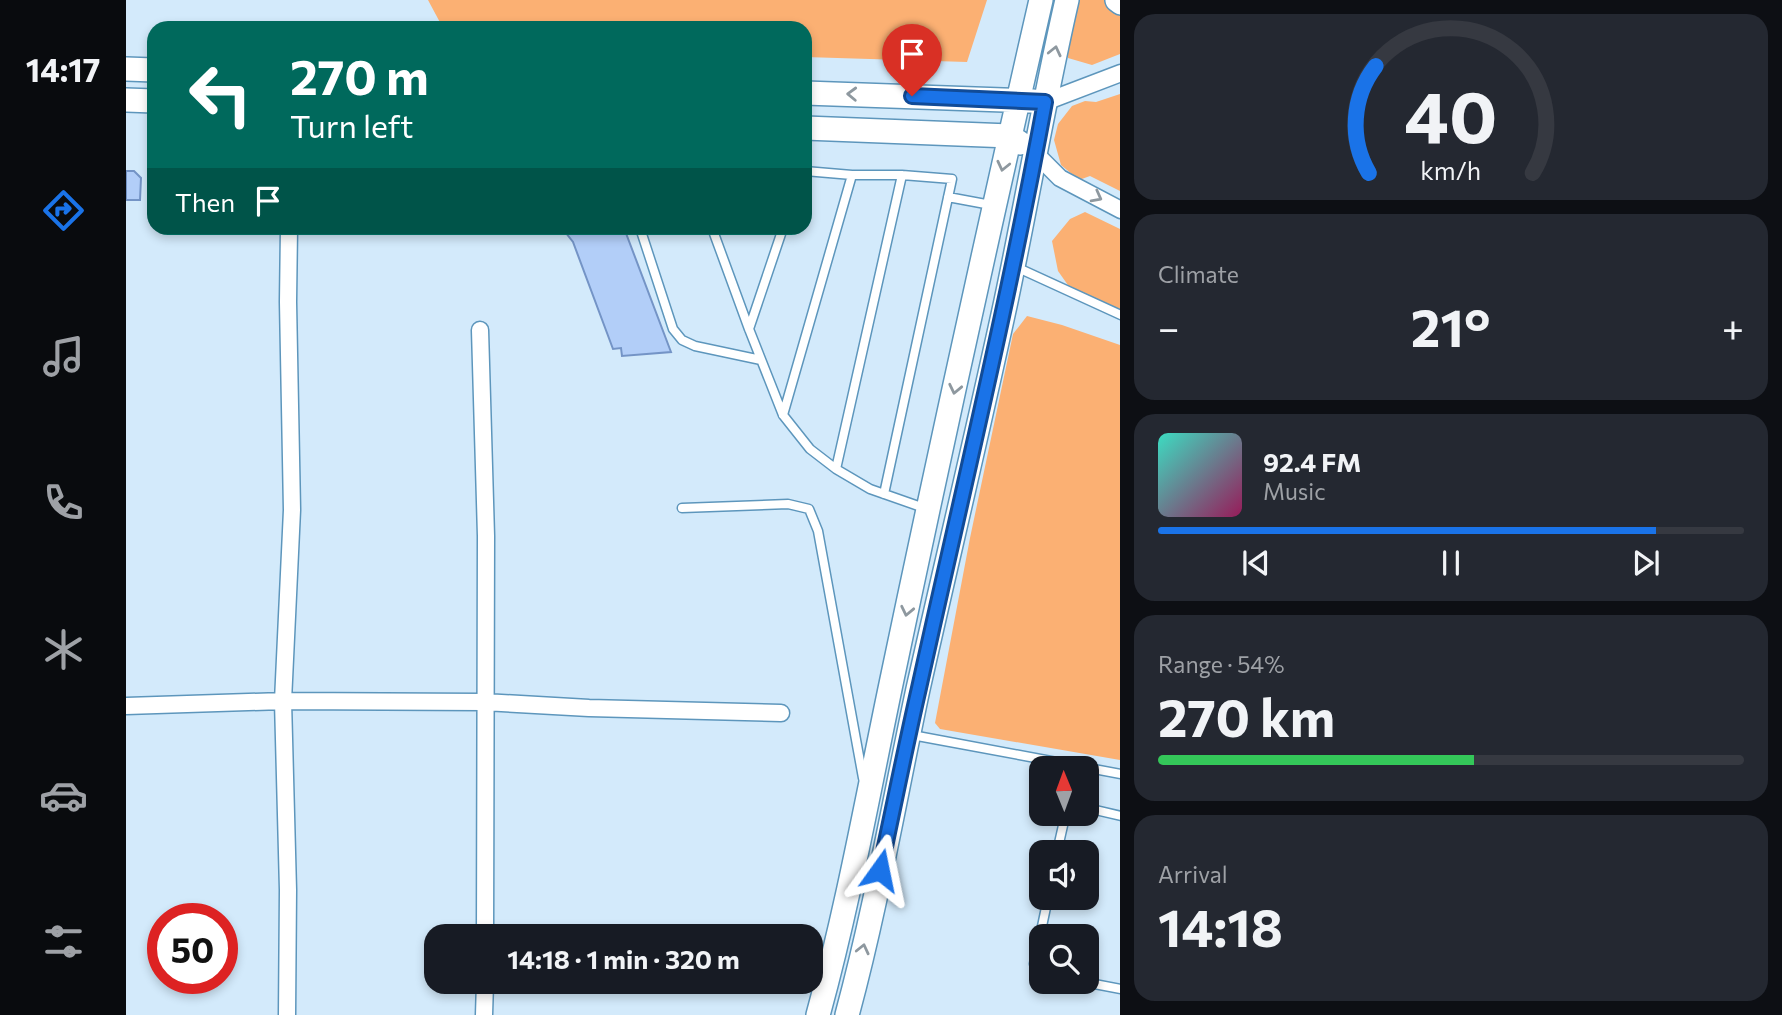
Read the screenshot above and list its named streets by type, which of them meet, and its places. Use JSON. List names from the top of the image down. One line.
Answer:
{"north":"top","page":{"tabs":"14:17","turn":["270 m","Turn left"],"then":"Then","tile":["Climate",["Range · 54%","270 km"],["Arrival","14:18"]],"heat":["−","21°","+"],"song":["92.4 FM","Music"],"limit":"50","trip":"14:18 · 1 min · 320 m","gauge":["40","km/h"]}}
